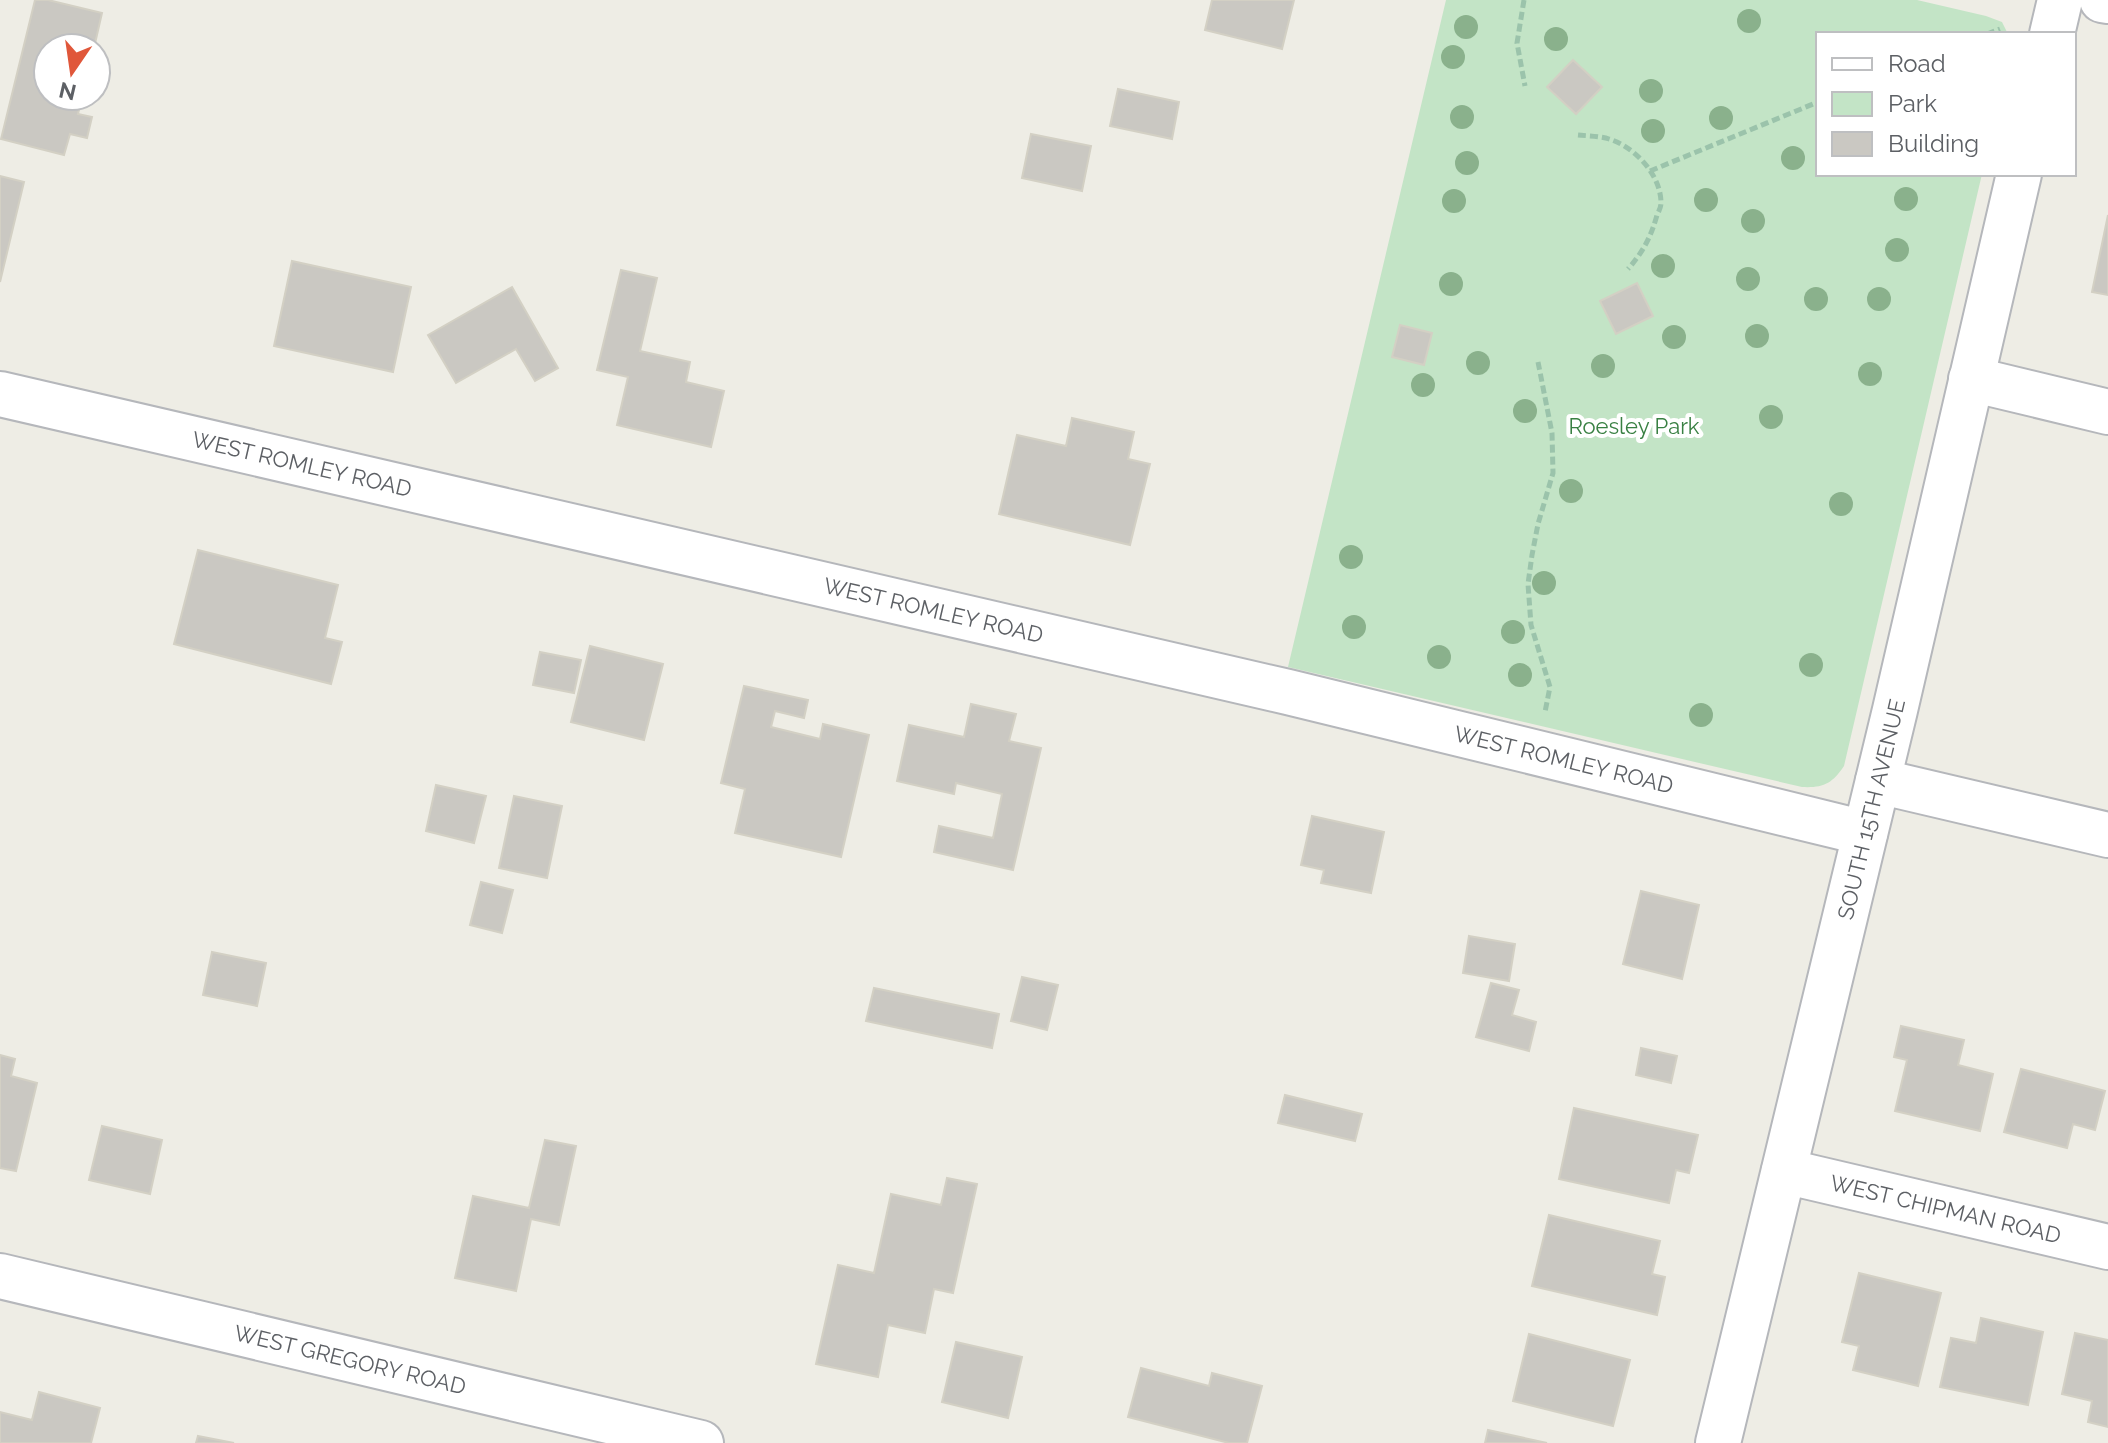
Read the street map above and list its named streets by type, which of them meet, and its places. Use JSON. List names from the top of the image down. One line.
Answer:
{"streets":{"street":["WEST ROMLEY ROAD","SOUTH 15TH AVENUE","WEST CHIPMAN ROAD","WEST GREGORY ROAD"]},"crossings":[["WEST ROMLEY ROAD","SOUTH 15TH AVENUE"],["SOUTH 15TH AVENUE","WEST CHIPMAN ROAD"]],"parks":["Roesley Park"],"legend":["Road","Park","Building"],"north":"bottom"}
